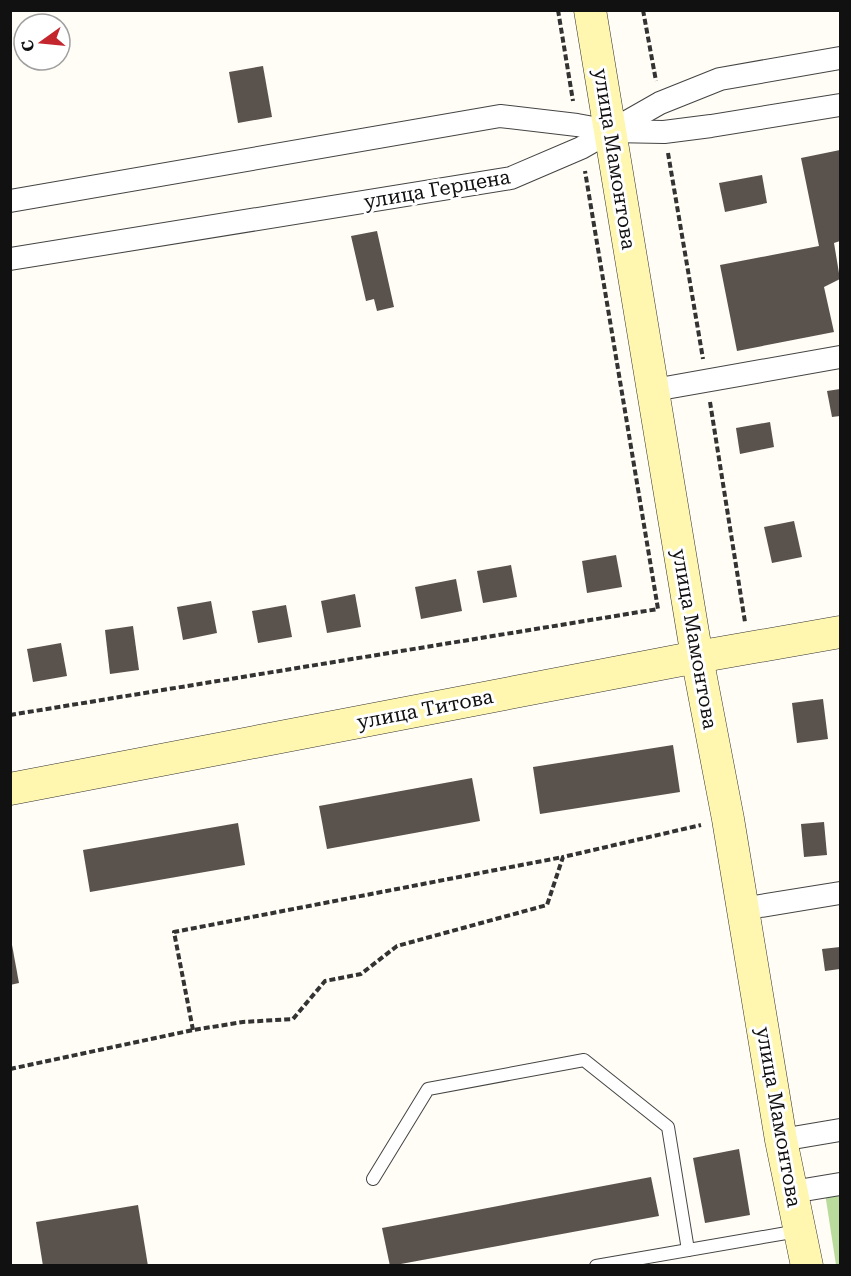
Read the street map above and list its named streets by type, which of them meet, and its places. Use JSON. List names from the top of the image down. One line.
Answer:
{"streets":{"main road":["улица Мамонтова","улица Титова"],"street":["улица Герцена"]},"crossings":[["улица Мамонтова","улица Герцена"],["улица Мамонтова","улица Титова"]],"north":"left"}
